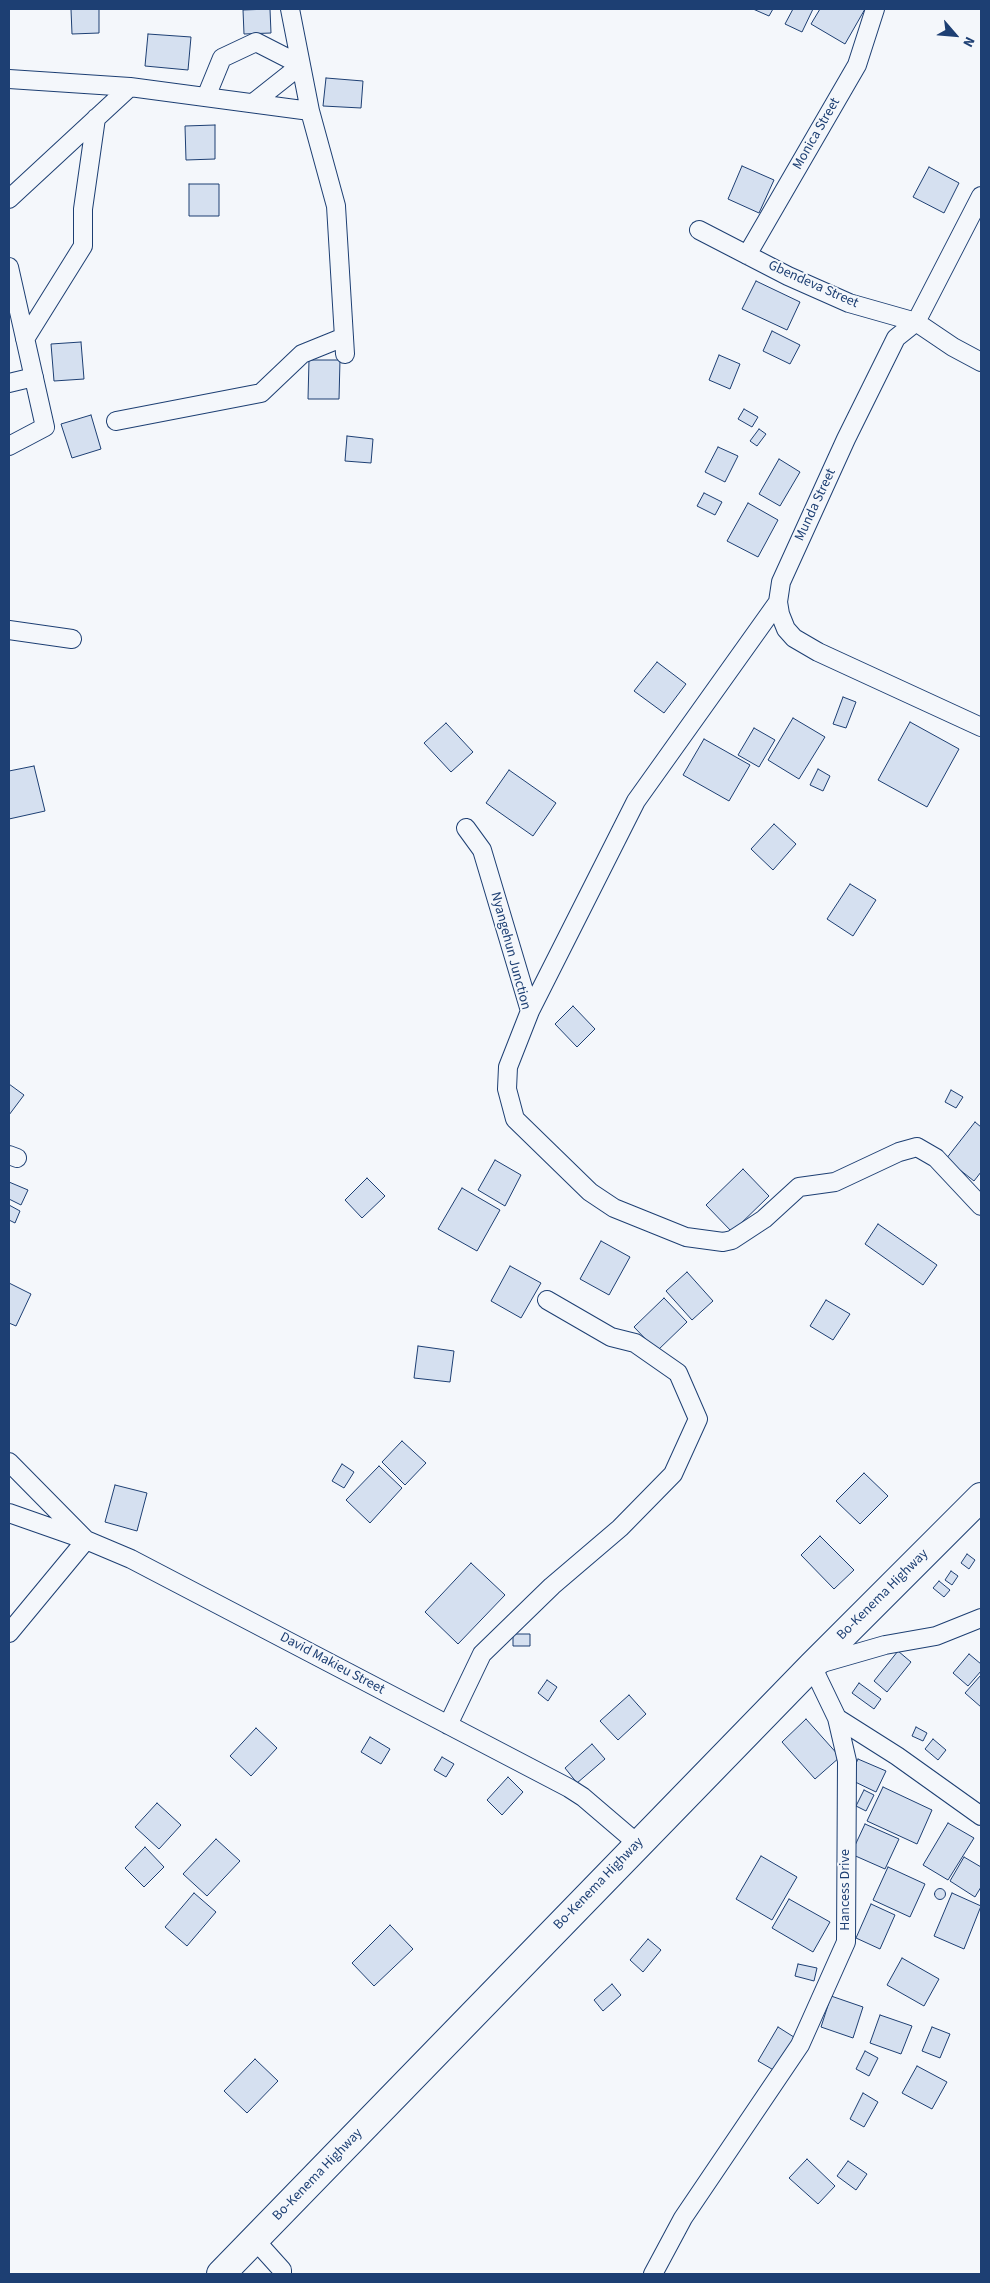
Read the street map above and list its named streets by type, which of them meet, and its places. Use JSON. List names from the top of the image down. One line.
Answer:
{"streets":{"highway":["Bo-Kenema Highway"],"street":["Monica Street","Gbendeva Street","Munda Street","Nyangehun Junction","David Makieu Street","Hancess Drive"]},"crossings":[["Monica Street","Gbendeva Street"],["Gbendeva Street","Munda Street"],["Bo-Kenema Highway","David Makieu Street"],["Bo-Kenema Highway","Hancess Drive"]],"north":"bottom right"}
